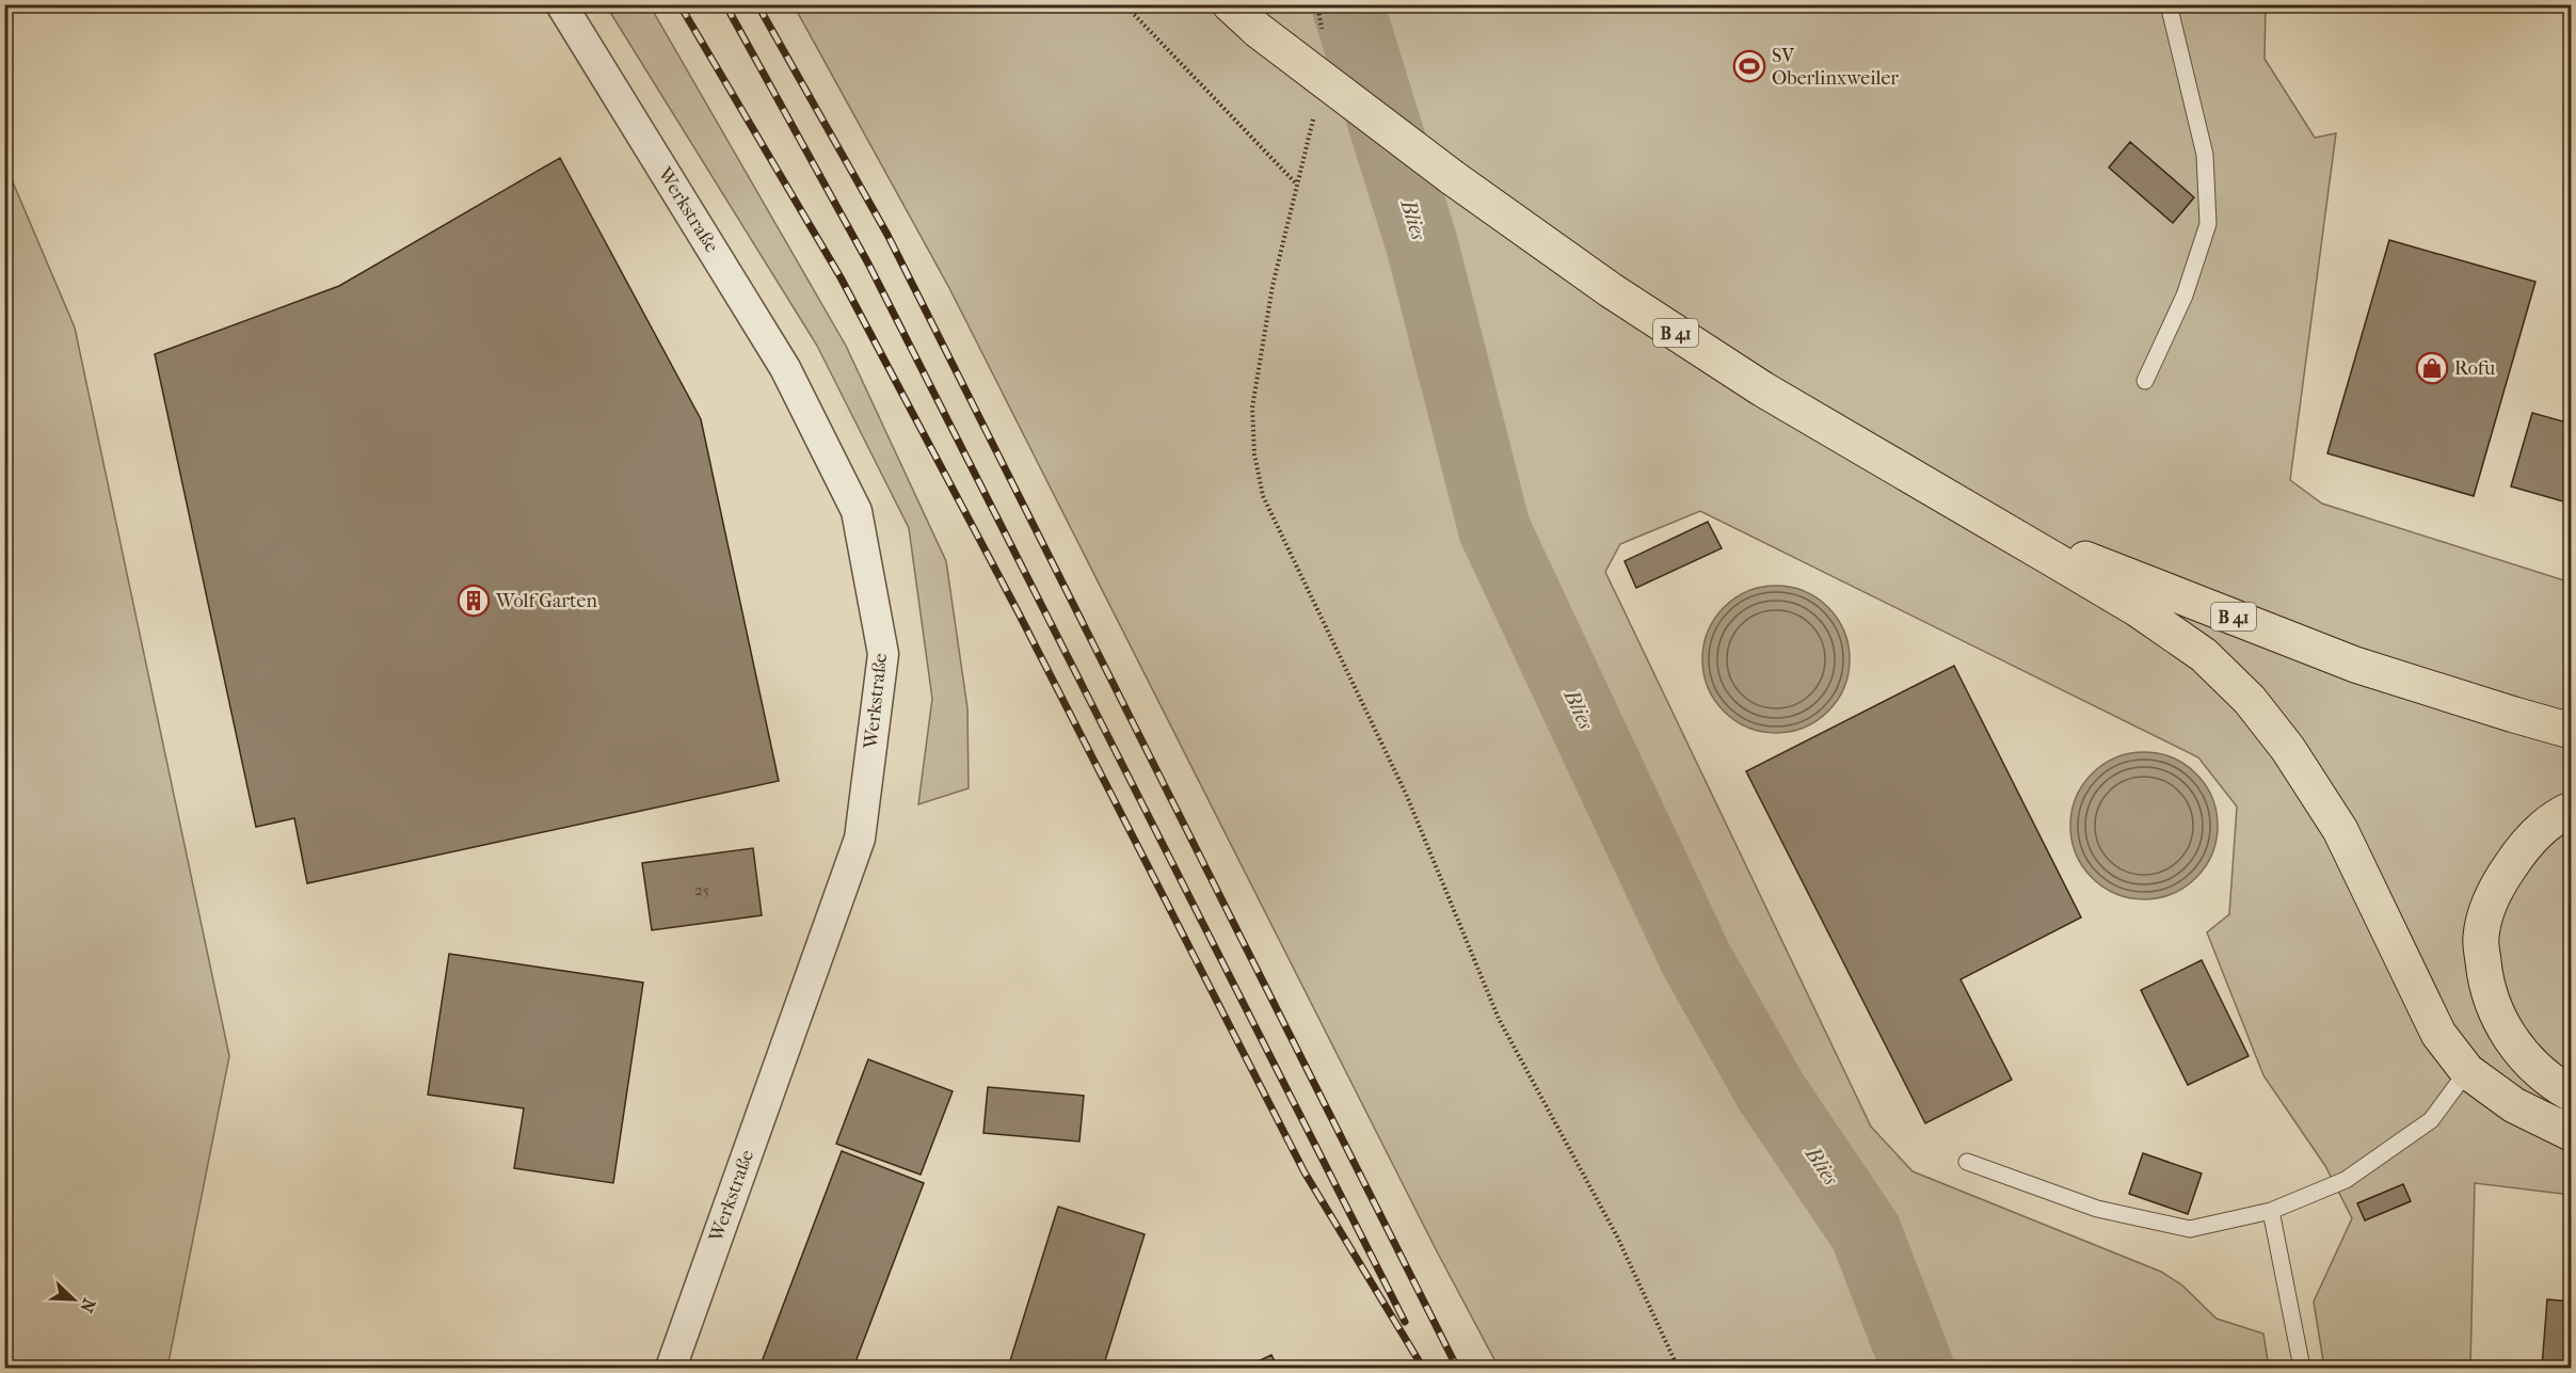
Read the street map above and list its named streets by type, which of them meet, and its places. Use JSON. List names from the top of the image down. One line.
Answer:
{"streets":{"highway":["B 41"],"street":["Werkstraße"]},"water":["Blies"],"places":{"sports":["SV Oberlinxweiler"],"shop":["Rofu"],"building":["Wolf Garten"]},"house_numbers":["25"],"north":"bottom right"}
